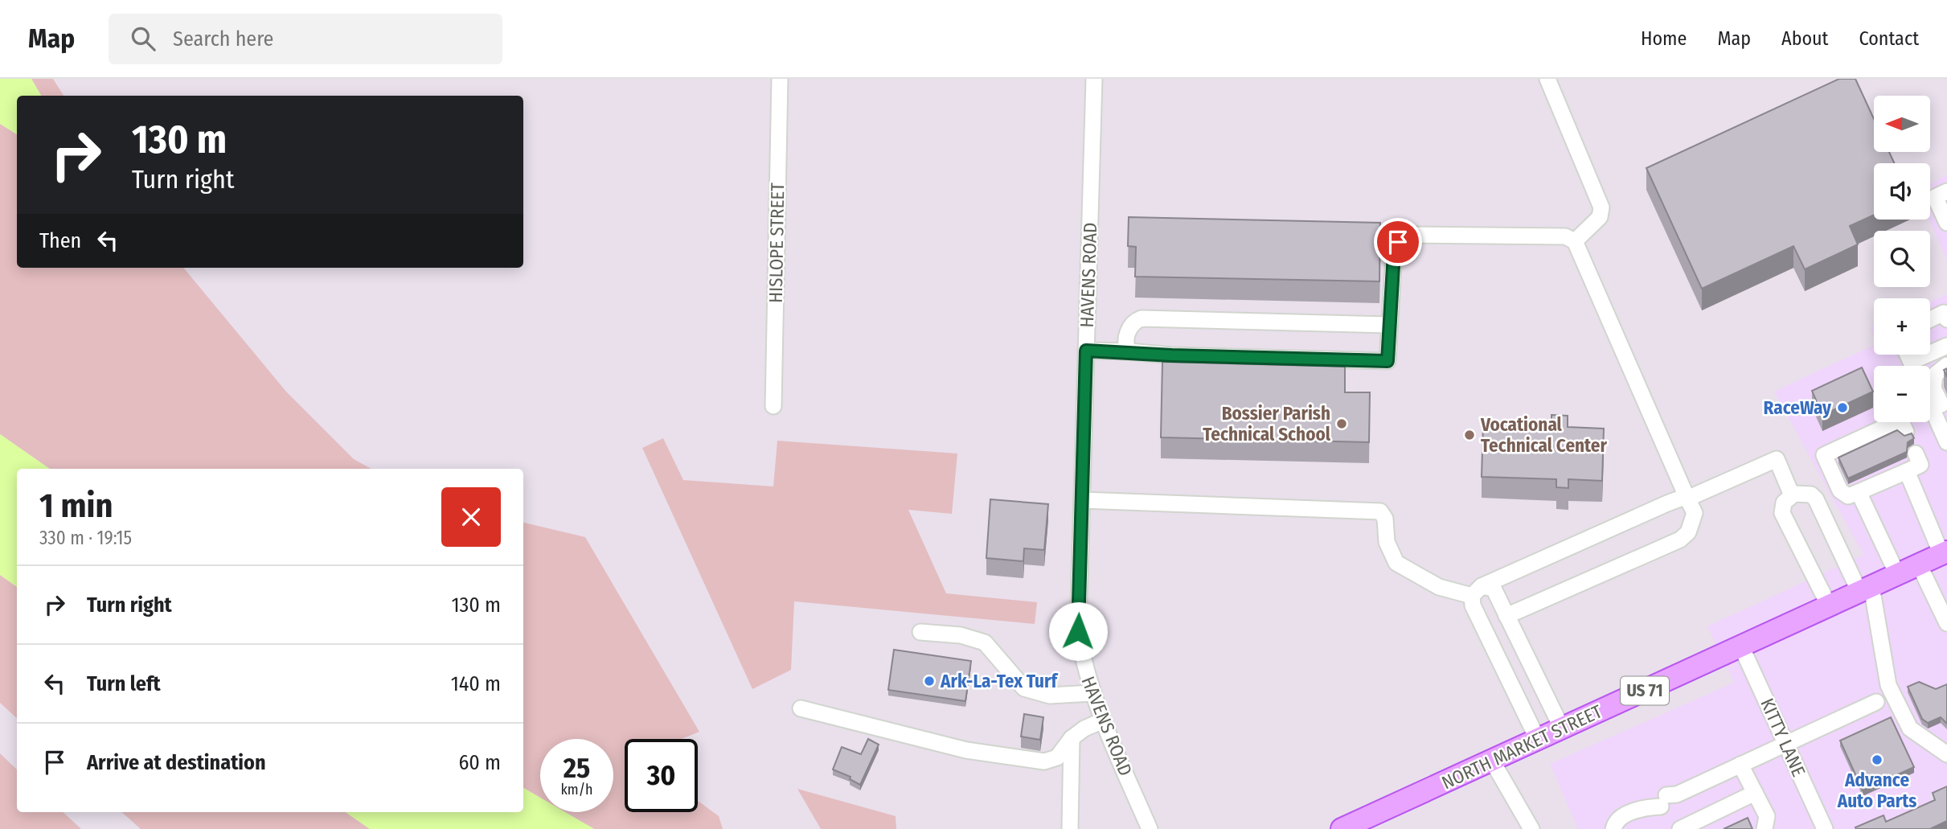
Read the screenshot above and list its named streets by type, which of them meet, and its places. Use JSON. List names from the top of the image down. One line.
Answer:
{"streets":{"main road":["US 71","NORTH MARKET STREET"],"street":["HISLOPE STREET","HAVENS ROAD","KITTY LANE"]},"crossings":[["KITTY LANE","NORTH MARKET STREET"]],"places":["RaceWay","Bossier Parish Technical School","Vocational Technical Center","Ark-La-Tex Turf","Advance Auto Parts"],"north":"left","page":{"header":"Map","search":"Search here","nav":["Home","Map","About","Contact"],"map_buttons":["+","−"],"turn":["130 m","Turn right"],"then":"Then","heading":["1 min","330 m · 19:15"],"list":[{"name":"Turn right","value":"130 m"},{"name":"Turn left","value":"140 m"},{"name":"Arrive at destination","value":"60 m"}],"speed":"25 km/h","limit":"30"}}
